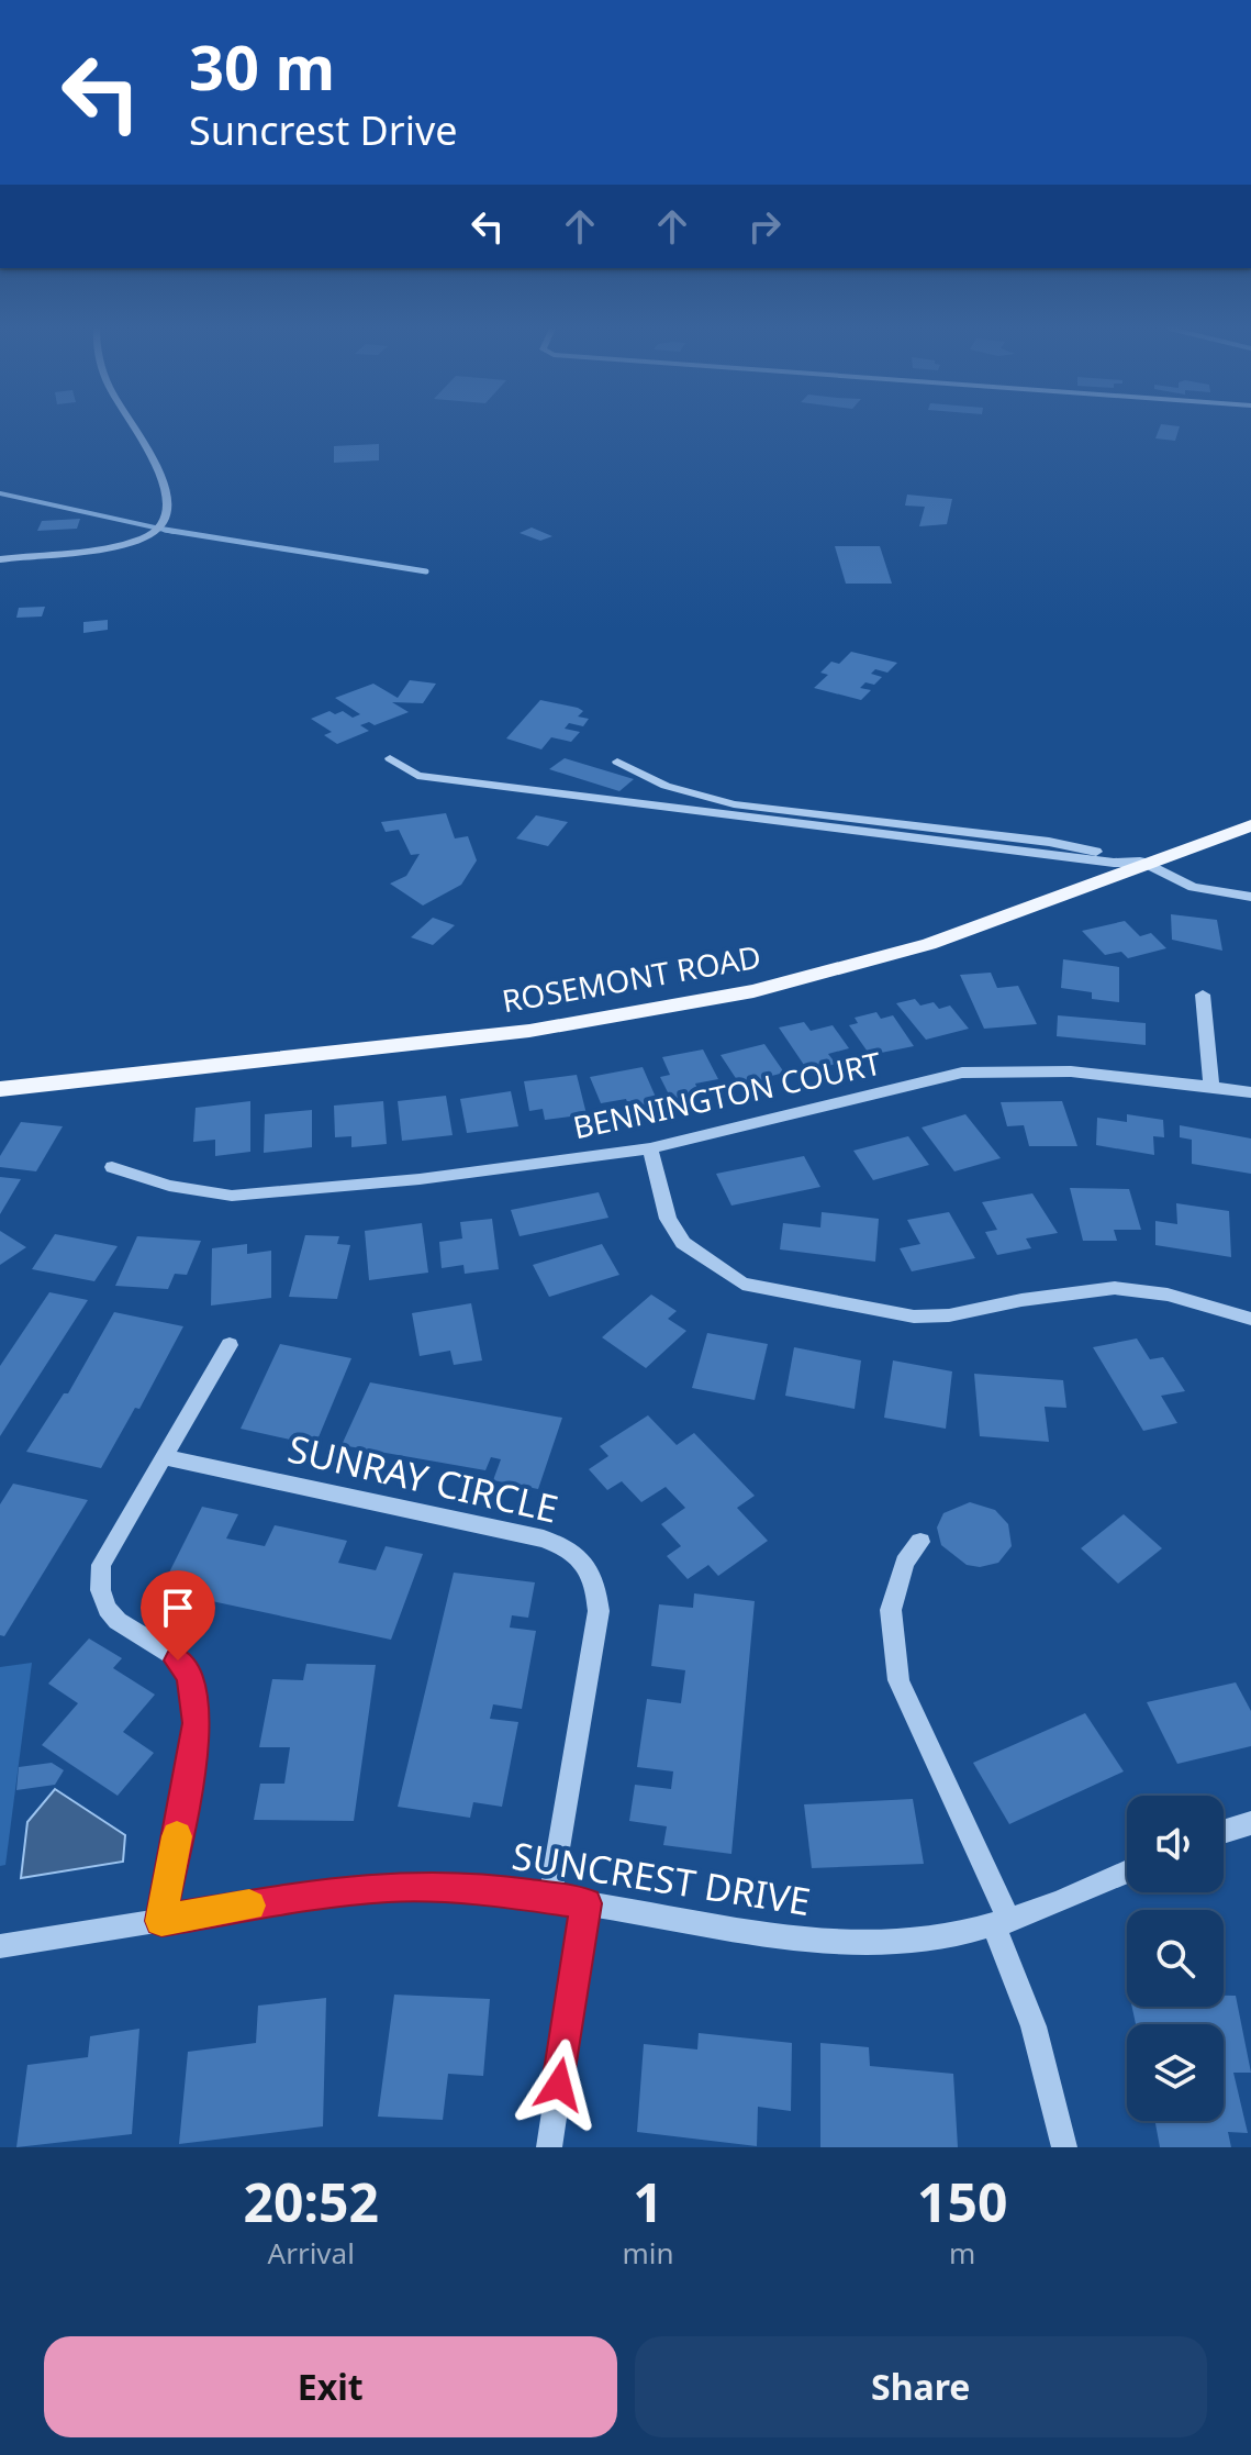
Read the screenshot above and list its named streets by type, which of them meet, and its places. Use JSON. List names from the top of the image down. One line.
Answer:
{"streets":{"main road":["ROSEMONT ROAD"],"street":["BENNINGTON COURT","SUNRAY CIRCLE","SUNCREST DRIVE"]},"crossings":[["SUNRAY CIRCLE","SUNCREST DRIVE"]],"page":{"turn":["30 m","Suncrest Drive"],"eta":["20:52","Arrival","1","min","150","m"],"buttons":["Exit","Share"]}}
